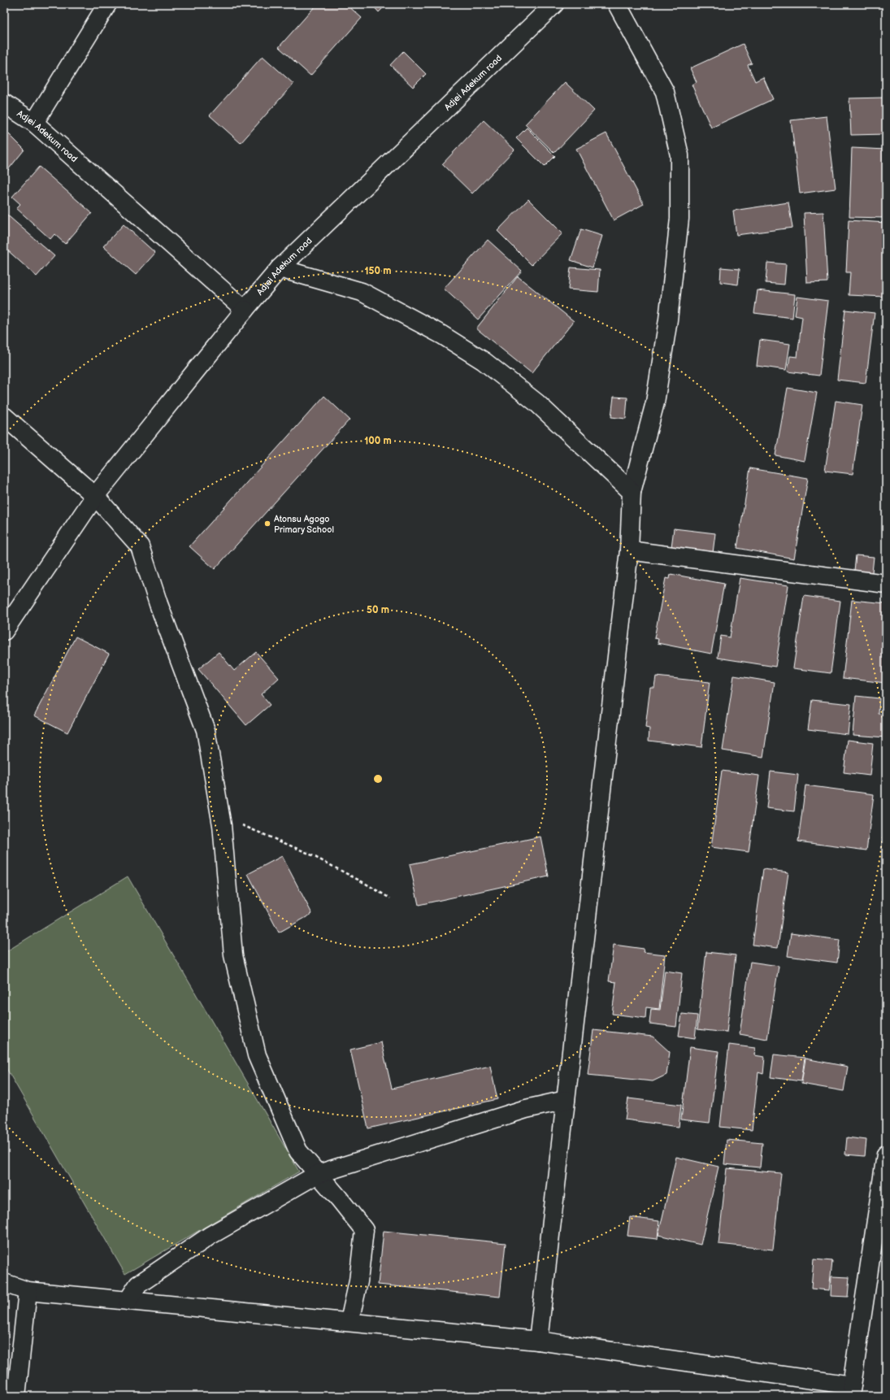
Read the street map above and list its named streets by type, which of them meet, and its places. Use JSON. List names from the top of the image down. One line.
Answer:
{"streets":{"street":["Adjei Adekum road"]},"places":["Atonsu Agogo Primary School"],"rings":["150 m","100 m","50 m"]}
